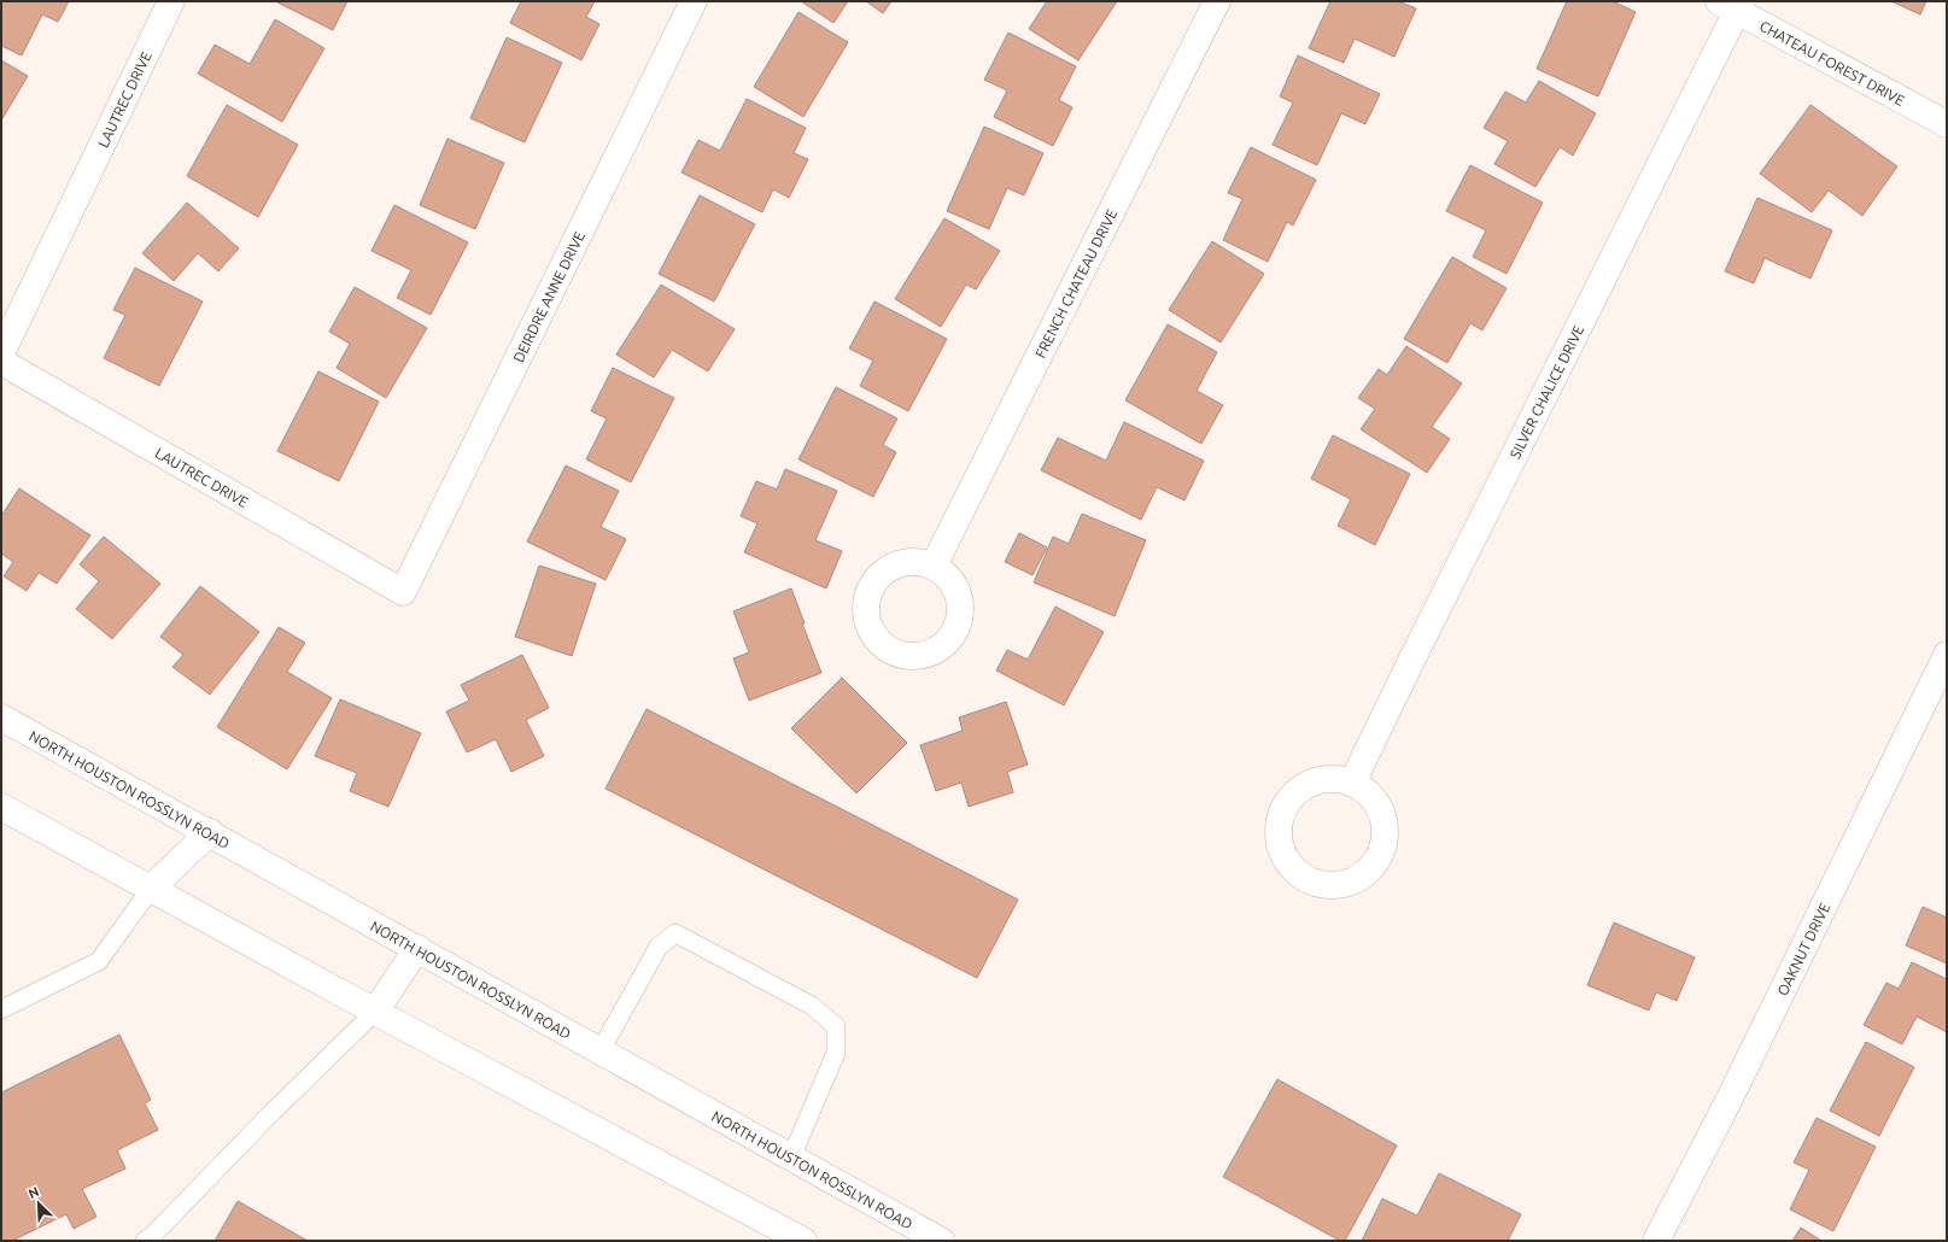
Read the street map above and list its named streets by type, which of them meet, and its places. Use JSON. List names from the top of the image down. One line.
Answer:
{"streets":{"street":["CHATEAU FOREST DRIVE","LAUTREC DRIVE","FRENCH CHATEAU DRIVE","DEIRDRE ANNE DRIVE","SILVER CHALICE DRIVE","NORTH HOUSTON ROSSLYN ROAD","OAKNUT DRIVE"]},"crossings":[["CHATEAU FOREST DRIVE","SILVER CHALICE DRIVE"],["LAUTREC DRIVE","DEIRDRE ANNE DRIVE"]],"north":"top left"}
